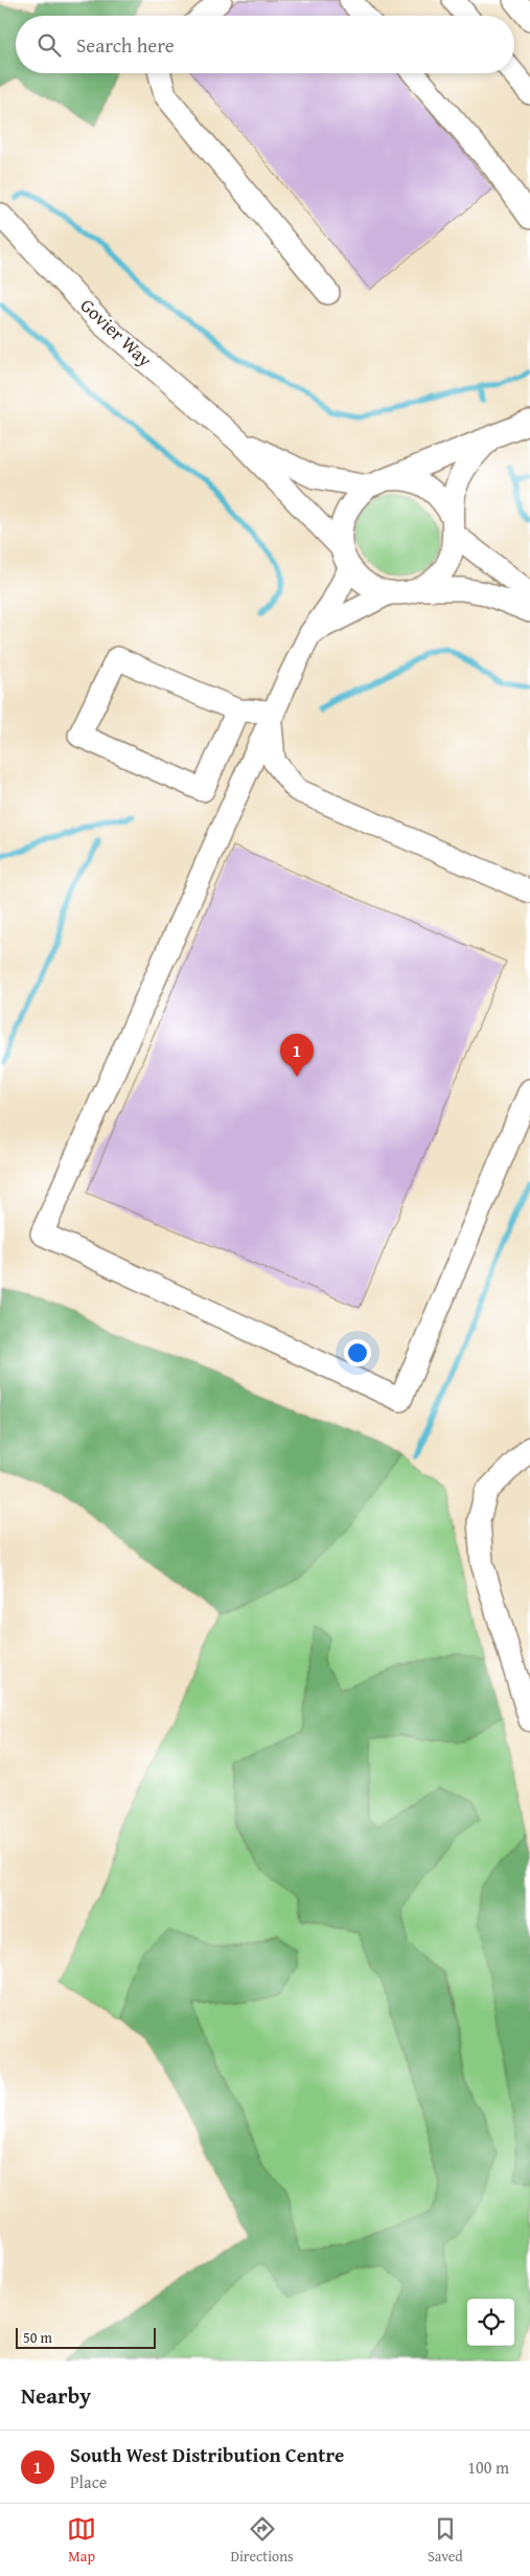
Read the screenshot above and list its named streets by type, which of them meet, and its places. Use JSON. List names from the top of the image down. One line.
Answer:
{"streets":{"street":["Govier Way"]},"scale_bar":"50 m","page":{"search":"Search here","pins":"1","scale":"50 m","heading":"Nearby","list":[{"mark":"1","name":"South West Distribution Centre","note":"Place","value":"100 m"}],"nav":["Map","Directions","Saved"]}}
